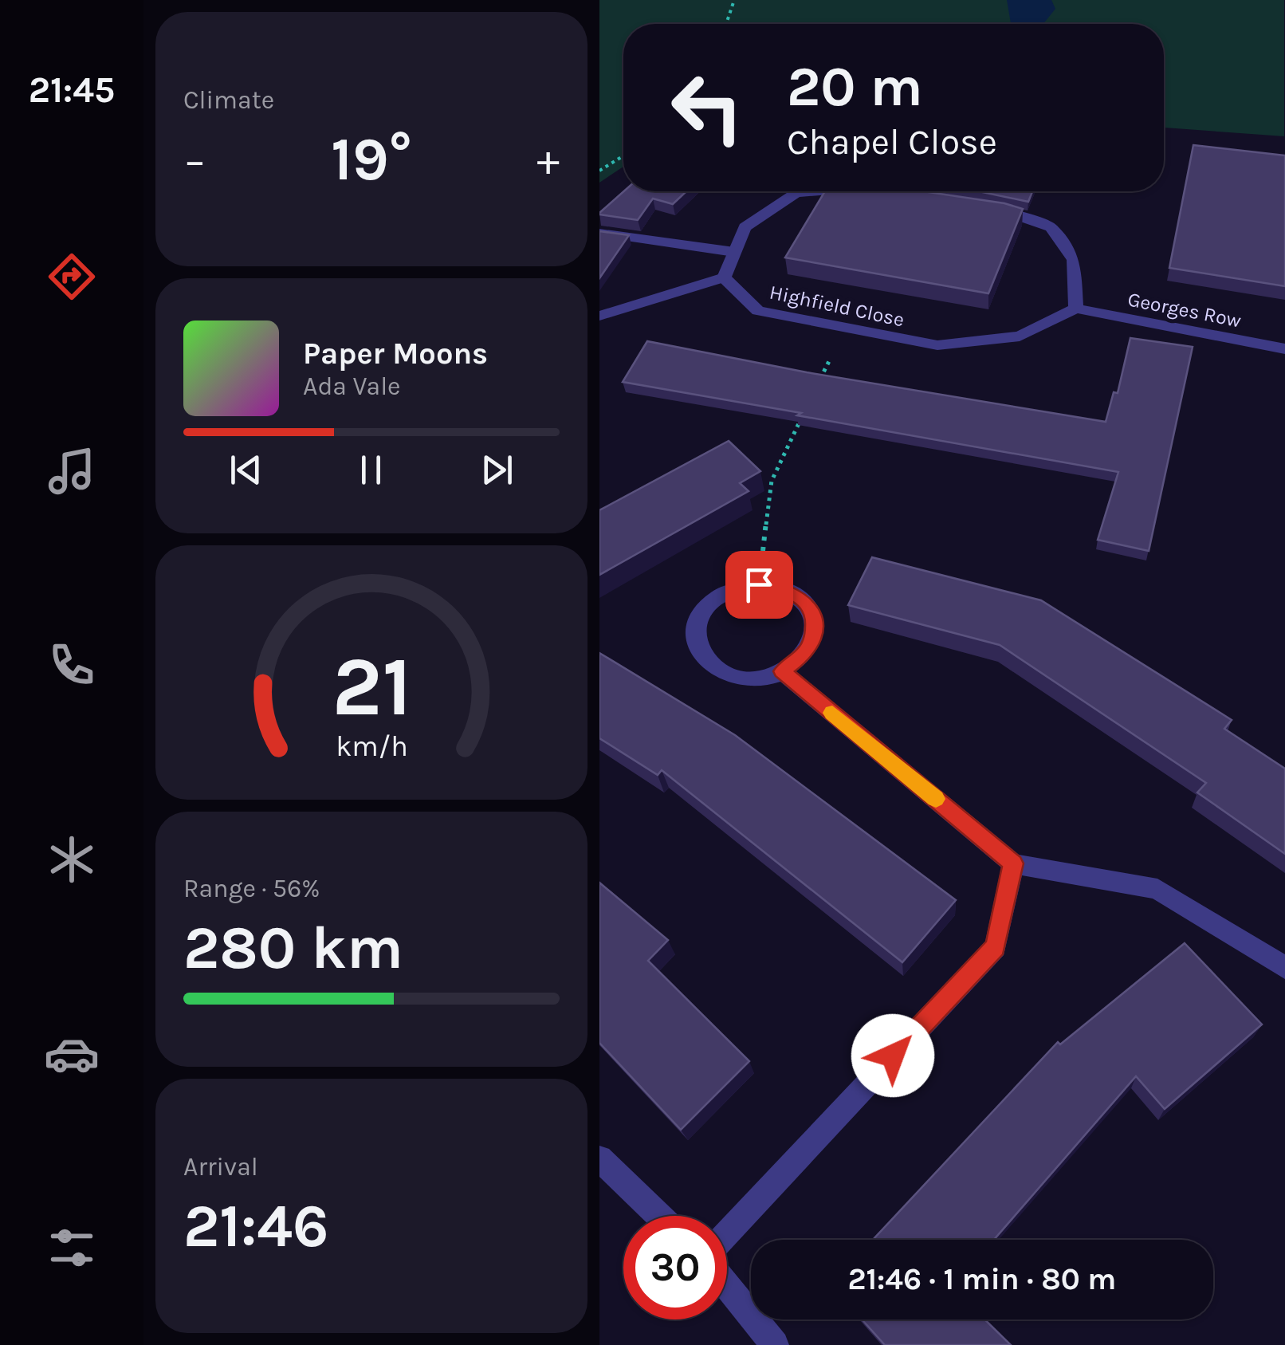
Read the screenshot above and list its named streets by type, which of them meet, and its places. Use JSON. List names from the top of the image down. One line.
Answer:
{"streets":{"street":["Highfield Close","Georges Row"]},"crossings":[["Highfield Close","Georges Row"]],"page":{"tabs":"21:45","tile":["Climate",["Range · 56%","280 km"],["Arrival","21:46"]],"turn":["20 m","Chapel Close"],"heat":["−","19°","+"],"song":["Paper Moons","Ada Vale"],"limit":"30","trip":"21:46 · 1 min · 80 m","gauge":["21","km/h"]}}
